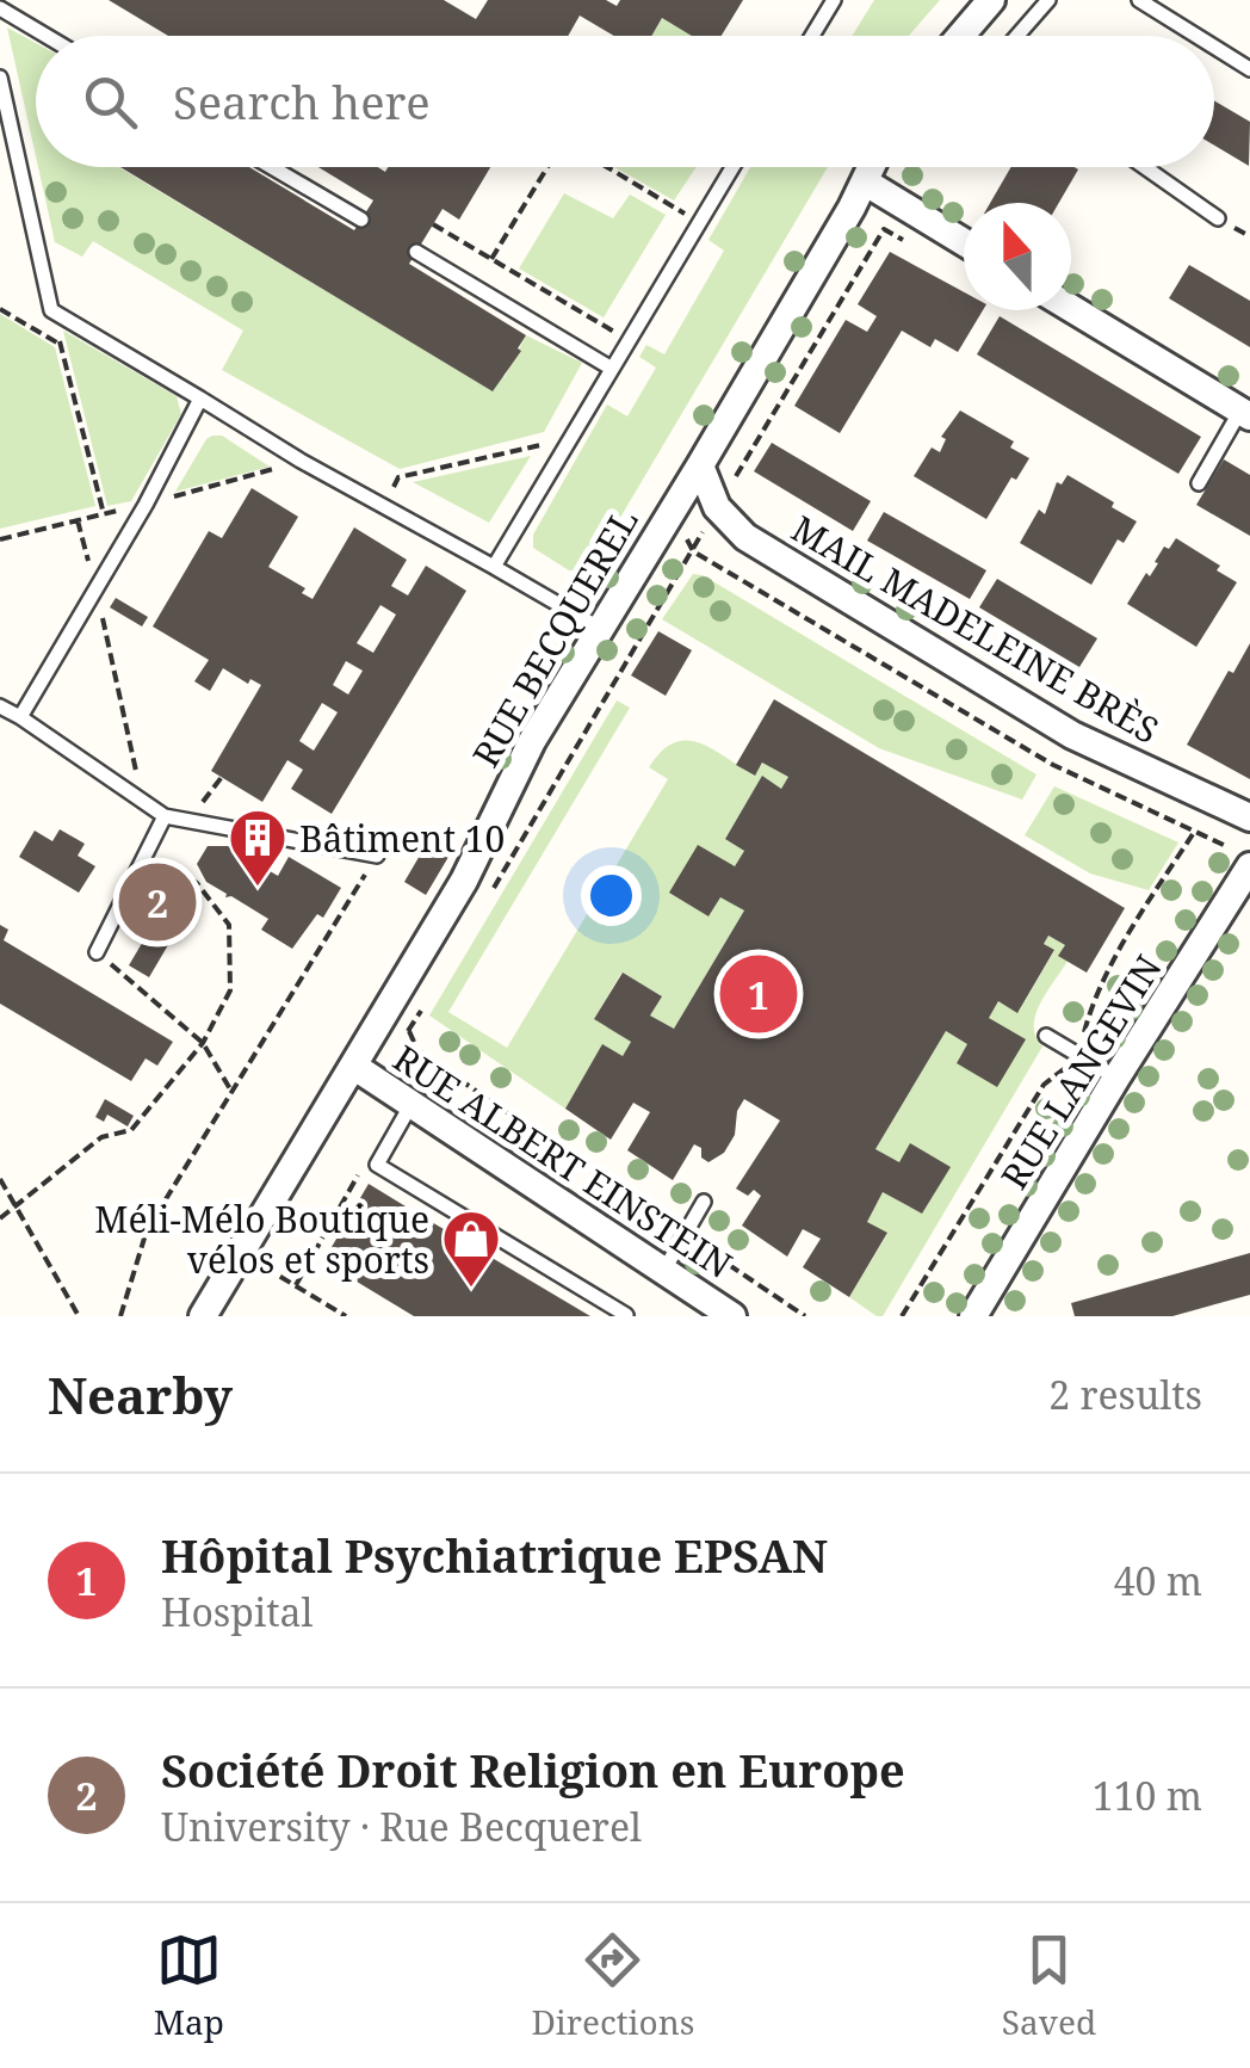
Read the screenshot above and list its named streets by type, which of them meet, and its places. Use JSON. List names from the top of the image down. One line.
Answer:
{"streets":{"street":["MAIL MADELEINE BRÈS","RUE BECQUEREL","RUE LANGEVIN","RUE ALBERT EINSTEIN"]},"crossings":[["MAIL MADELEINE BRÈS","RUE BECQUEREL"],["MAIL MADELEINE BRÈS","RUE LANGEVIN"],["RUE BECQUEREL","RUE ALBERT EINSTEIN"]],"places":{"building":["Bâtiment 10"],"shop":["Méli-Mélo Boutique vélos et sports"]},"north":"top","page":{"search":"Search here","pins":["2","1"],"heading":["Nearby","2 results"],"list":[{"mark":"1","name":"Hôpital Psychiatrique EPSAN","note":"Hospital","value":"40 m"},{"mark":"2","name":"Société Droit Religion en Europe","note":"University · Rue Becquerel","value":"110 m"}],"nav":["Map","Directions","Saved"]}}
